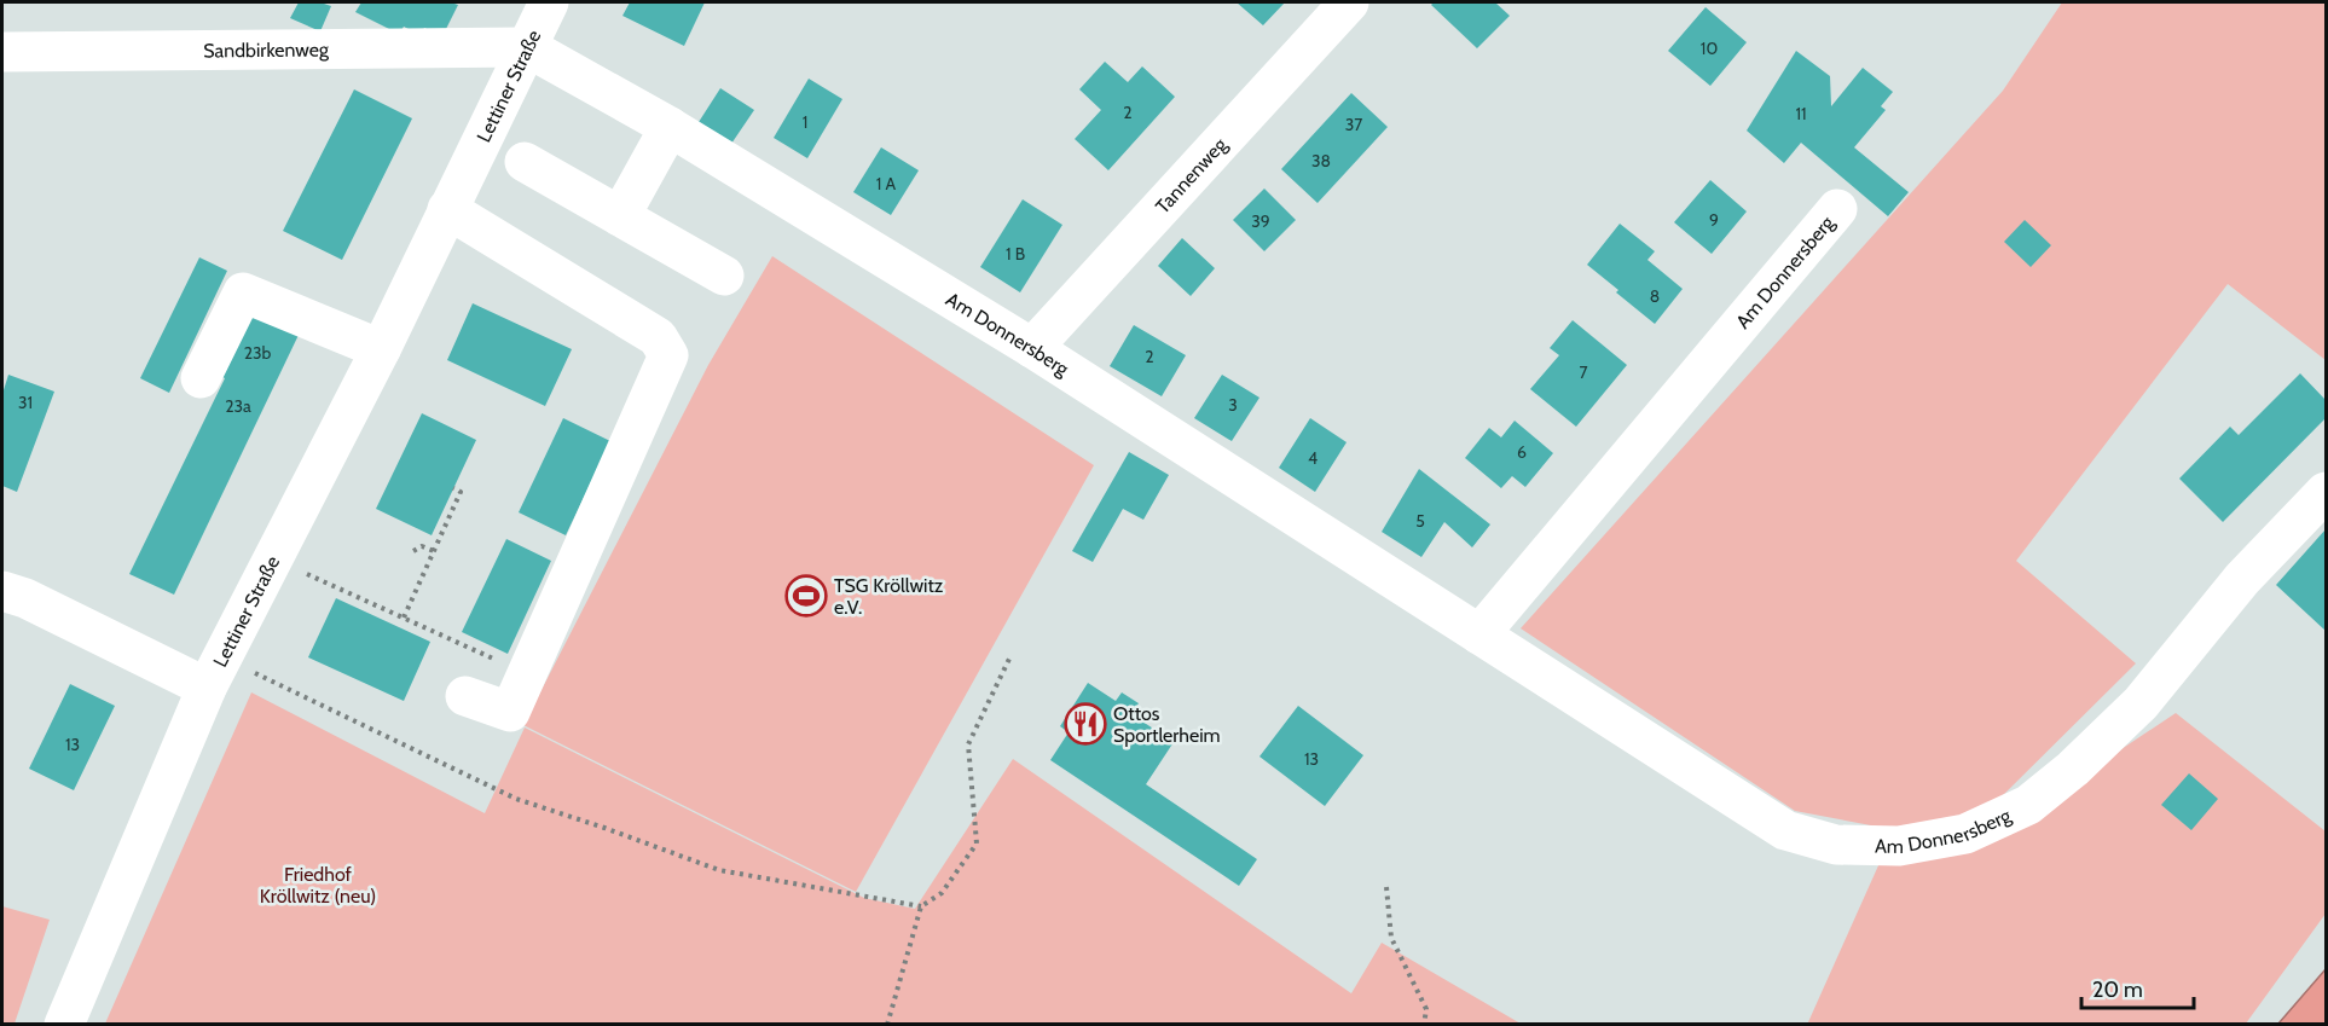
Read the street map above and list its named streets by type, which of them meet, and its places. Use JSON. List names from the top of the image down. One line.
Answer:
{"streets":{"street":["Sandbirkenweg","Lettiner Straße","Tannenweg","Am Donnersberg"]},"crossings":[["Sandbirkenweg","Lettiner Straße"],["Sandbirkenweg","Am Donnersberg"],["Lettiner Straße","Am Donnersberg"],["Tannenweg","Am Donnersberg"]],"parks":["Friedhof Kröllwitz (neu)"],"places":{"sports":["TSG Kröllwitz e.V."],"restaurant":["Ottos Sportlerheim"]},"house_numbers":["10","2","11","1","37","38","1 A","9","39","1 B","8","23b","2","7","31","3","23a","6","4","5","13","13"],"scale_bar":"20 m"}
